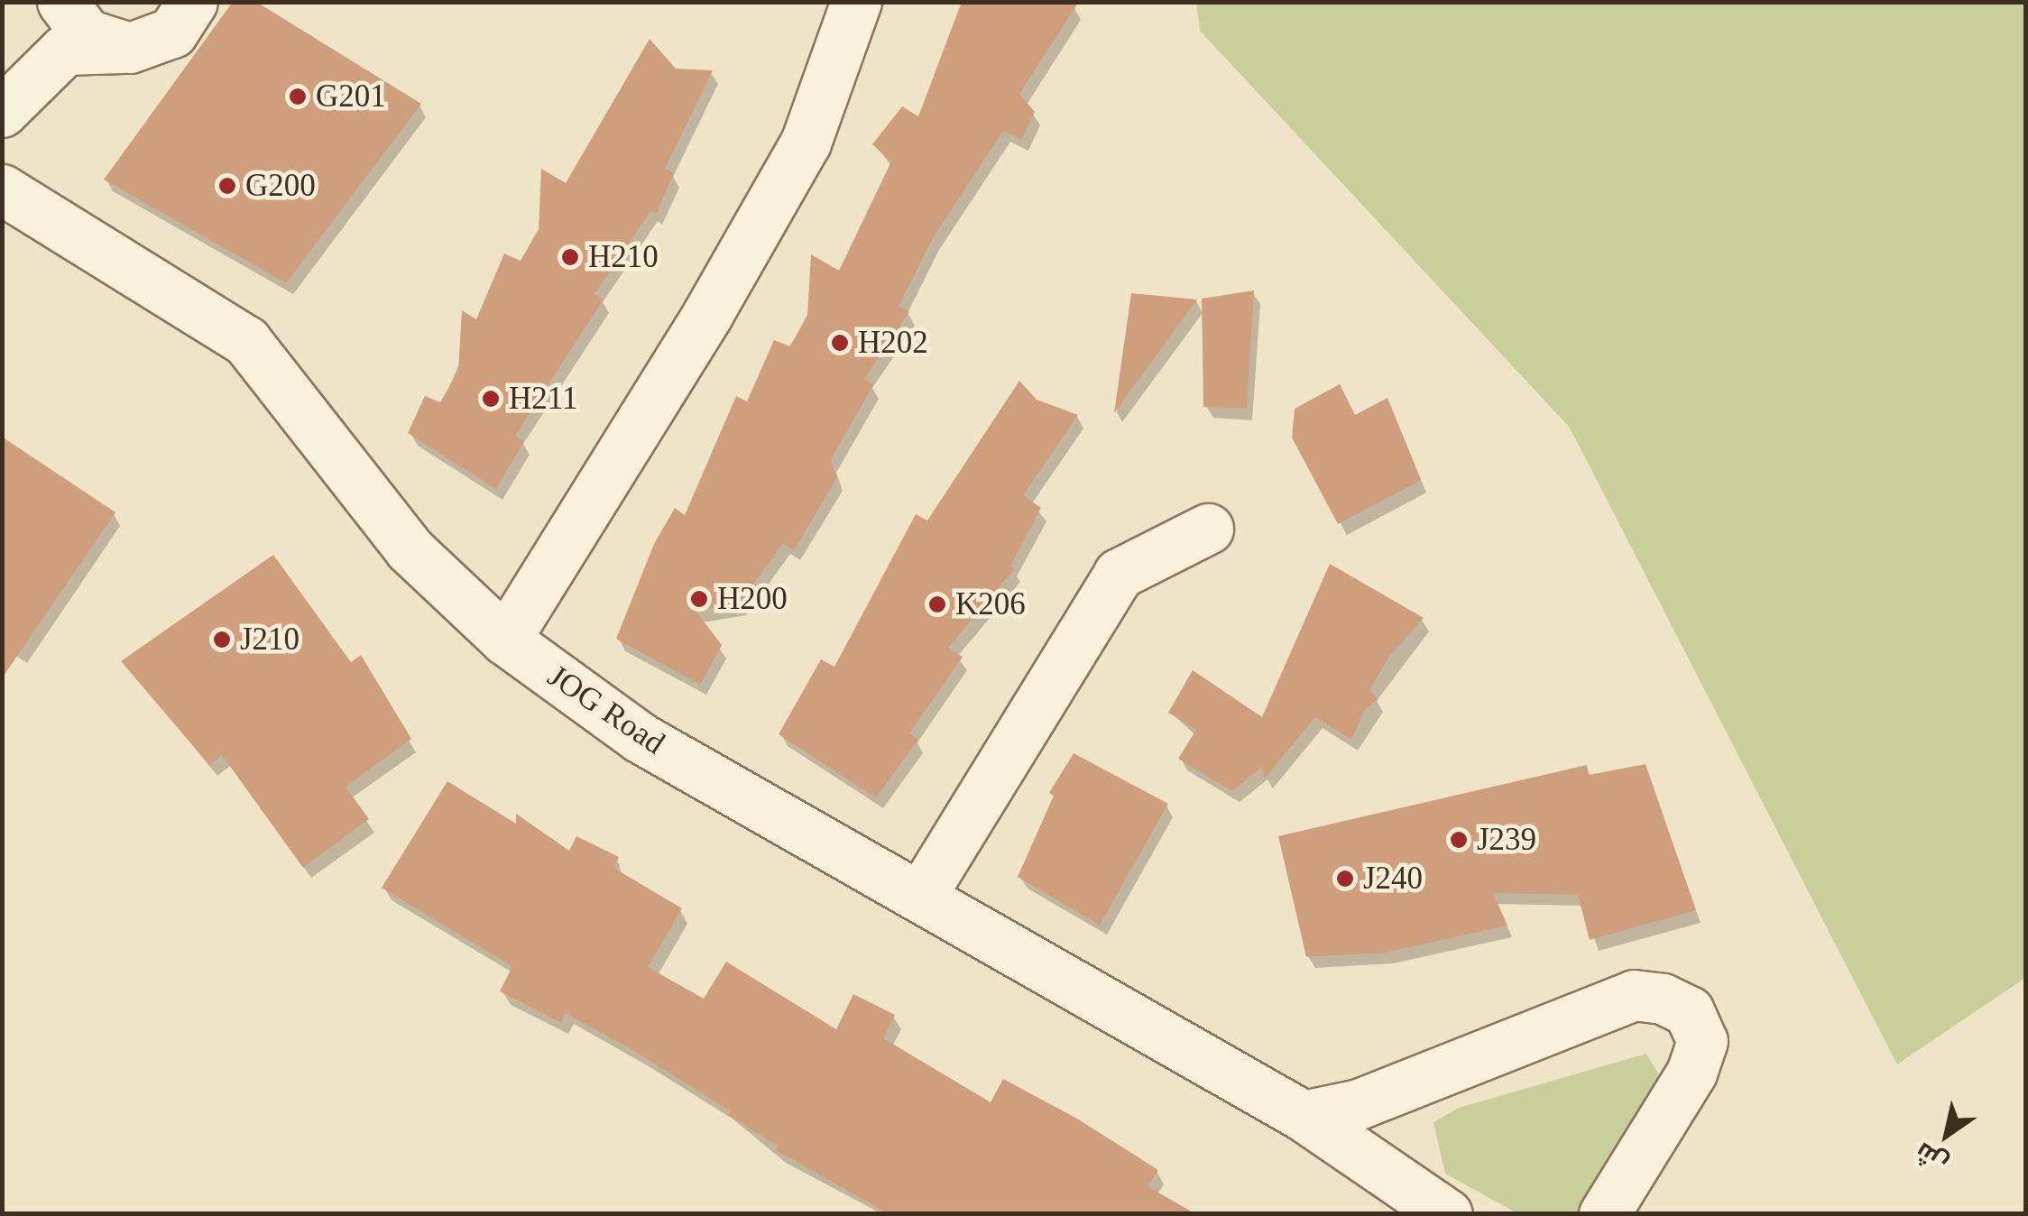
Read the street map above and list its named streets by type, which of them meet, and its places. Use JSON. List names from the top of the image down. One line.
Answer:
{"streets":{"street":["JOG Road"]},"places":["G201","G200","H210","H202","H211","H200","K206","J210","J239","J240"],"north":"bottom left"}
